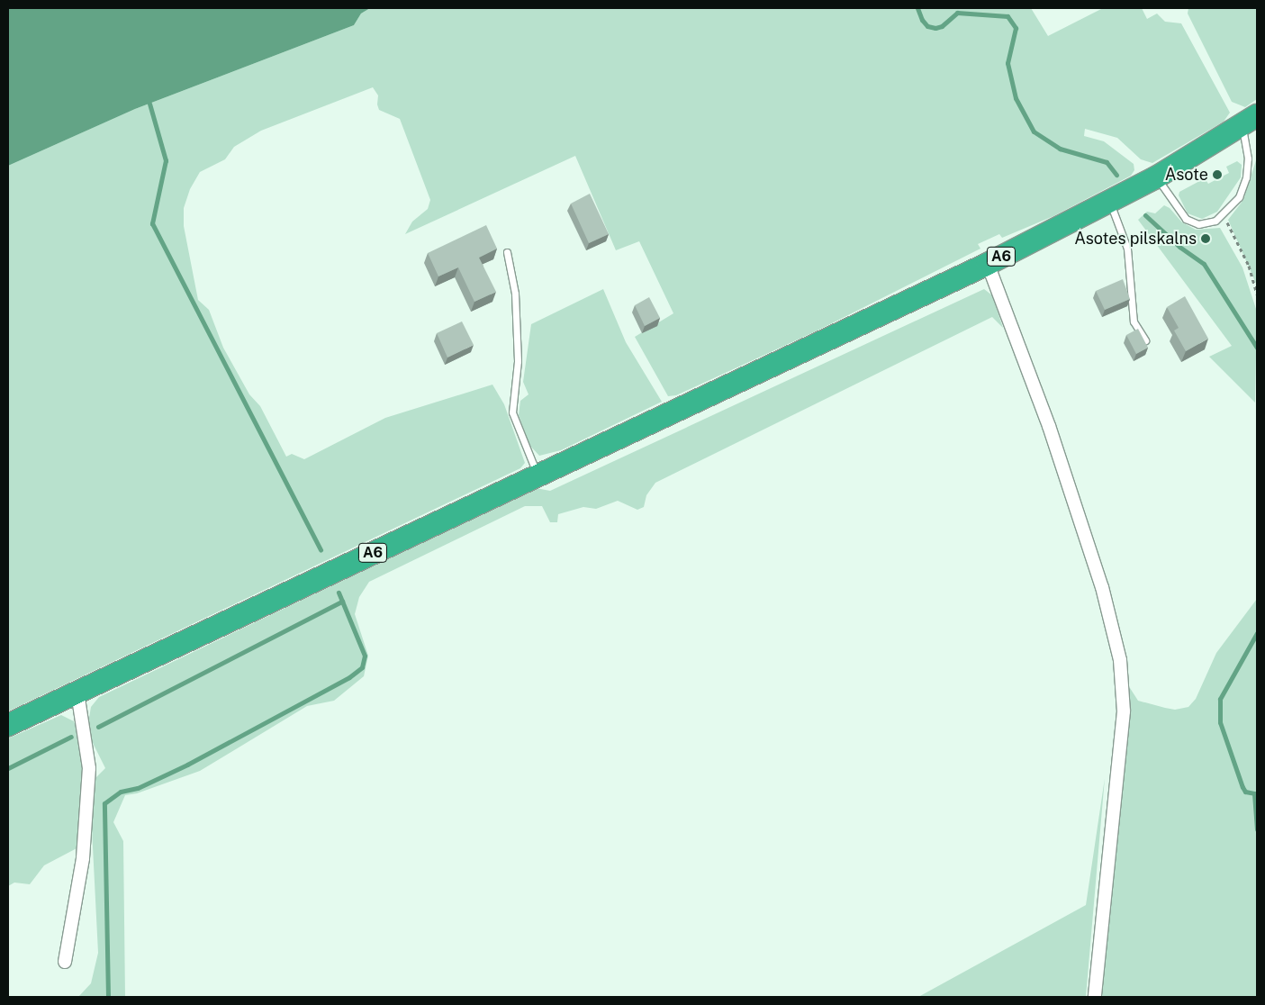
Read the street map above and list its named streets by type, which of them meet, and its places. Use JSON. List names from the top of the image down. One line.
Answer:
{"streets":{"highway":["A6"]},"places":["Asote","Asotes pilskalns"]}
